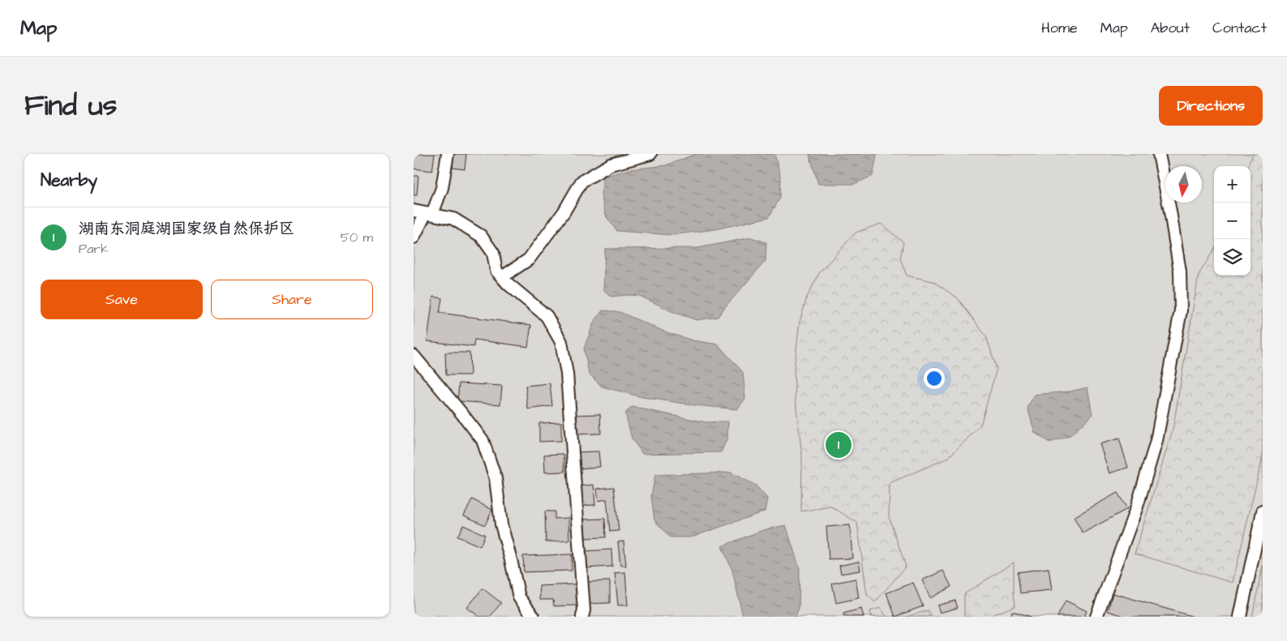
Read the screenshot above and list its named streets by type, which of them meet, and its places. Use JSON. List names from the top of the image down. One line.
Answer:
{"north":"bottom","page":{"header":"Map","nav":["Home","Map","About","Contact"],"title":"Find us","buttons":["Directions",["Save","Share"]],"heading":"Nearby","map_buttons":["+","−"],"list":[{"mark":"1","name":"湖南东洞庭湖国家级自然保护区","note":"Park","value":"50 m"}],"pins":"1"}}
